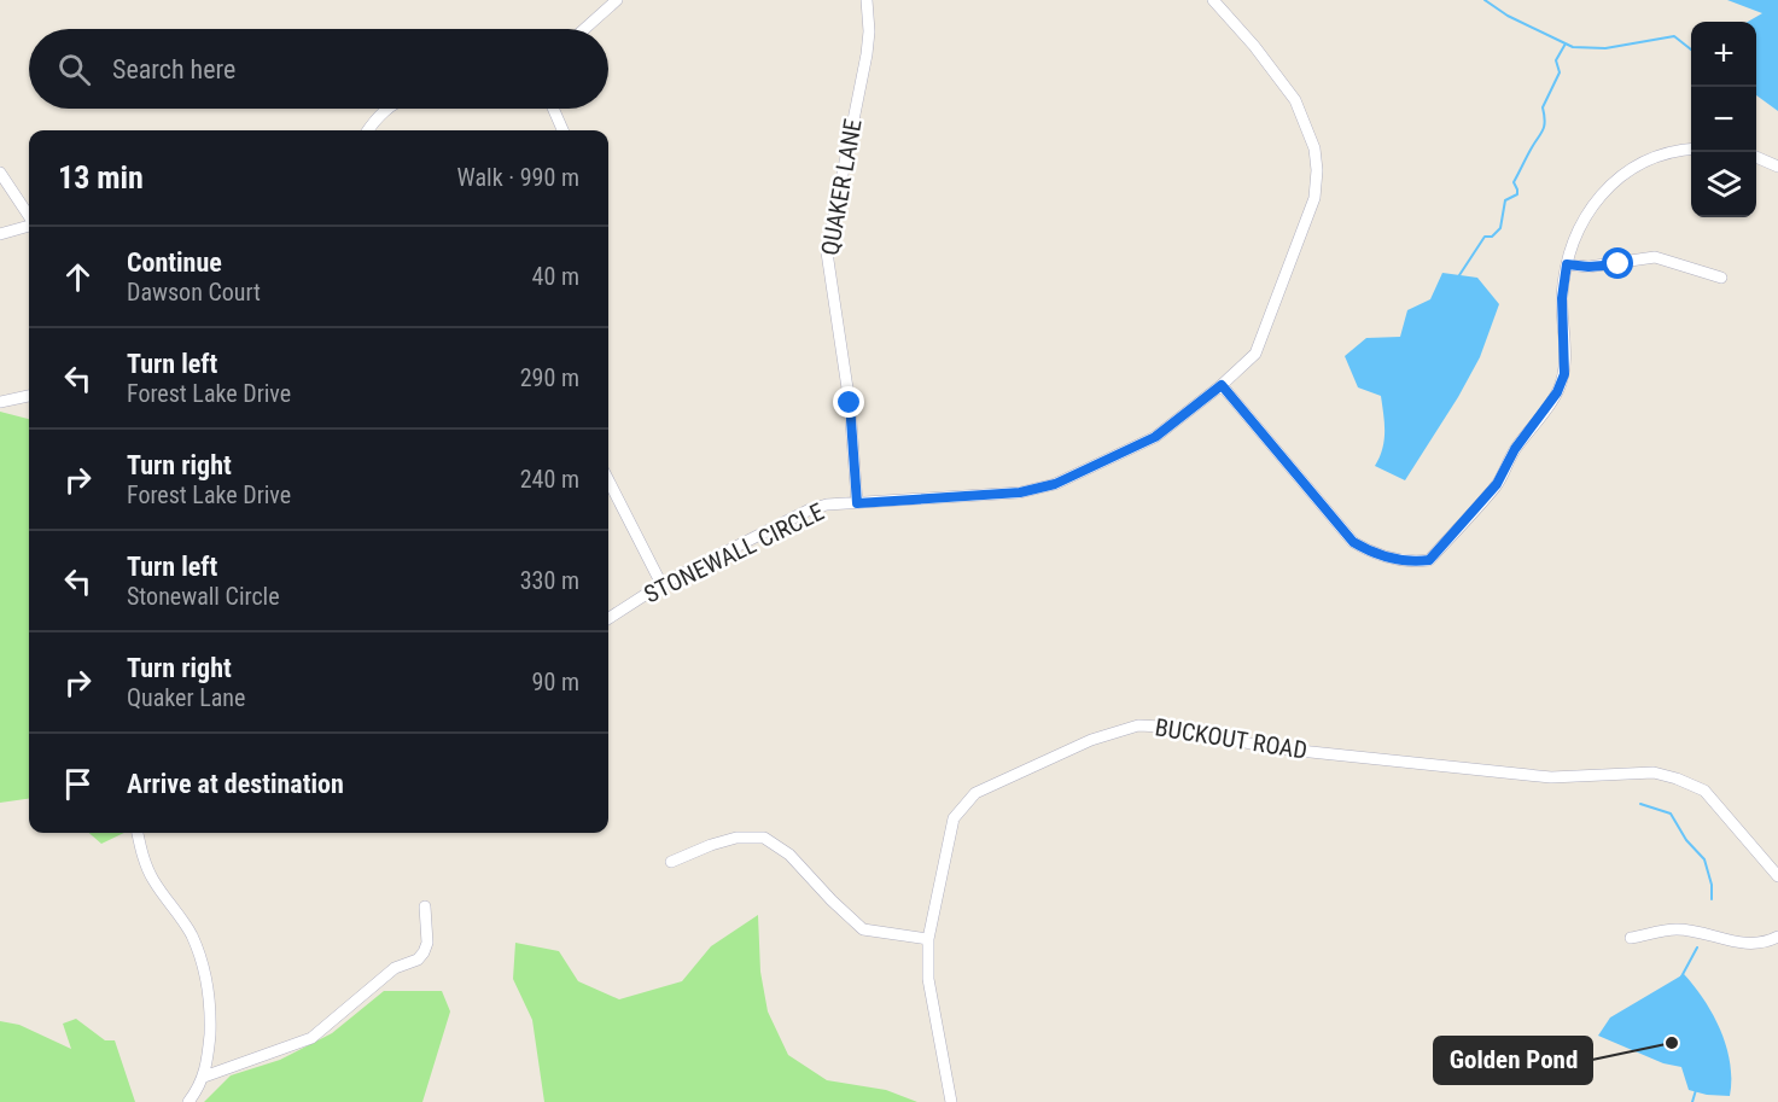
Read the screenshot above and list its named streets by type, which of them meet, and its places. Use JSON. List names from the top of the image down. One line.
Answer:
{"streets":{"street":["QUAKER LANE","STONEWALL CIRCLE","BUCKOUT ROAD"]},"crossings":[["QUAKER LANE","STONEWALL CIRCLE"]],"places":["Golden Pond"],"page":{"map_buttons":["+","−"],"search":"Search here","heading":["13 min","Walk · 990 m"],"list":[["Continue","Dawson Court","40 m"],["Turn left","Forest Lake Drive","290 m"],["Turn right","Forest Lake Drive","240 m"],["Turn left","Stonewall Circle","330 m"],["Turn right","Quaker Lane","90 m"],"Arrive at destination"]}}
